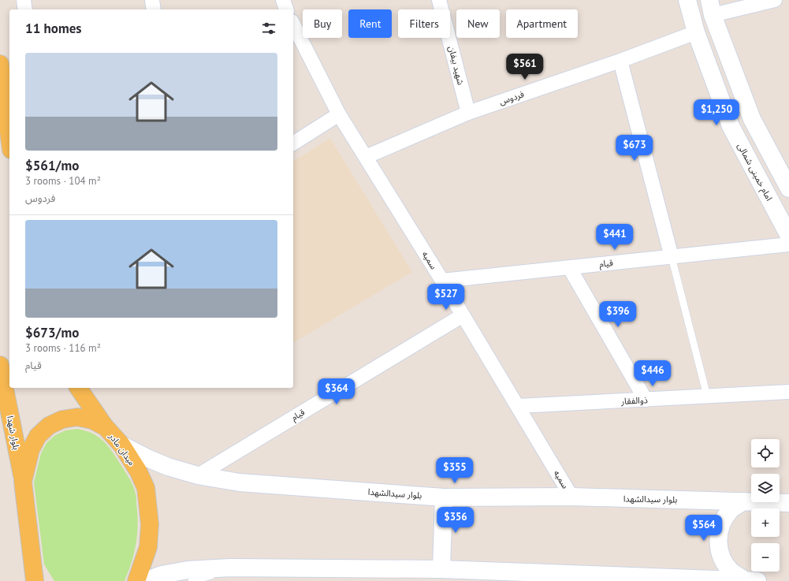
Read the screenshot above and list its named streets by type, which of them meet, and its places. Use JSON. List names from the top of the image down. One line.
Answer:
{"streets":{"main road":["امام خمینی شمالی","بلوار شهدا","میدان مادر","بلوار سیدالشهدا"],"street":["شهید بیفان","فردوس","سمیه","قیام","ذوالفقار"]},"crossings":[["شهید بیفان","فردوس"],["فردوس","امام خمینی شمالی"],["فردوس","سمیه"],["سمیه","قیام"],["سمیه","ذوالفقار"],["سمیه","بلوار سیدالشهدا"],["قیام","بلوار سیدالشهدا"],["بلوار شهدا","میدان مادر"],["میدان مادر","بلوار سیدالشهدا"]],"page":{"chip":["Buy","Rent","Filters","New","Apartment"],"heading":"11 homes","list":[{"name":"$561/mo","note":"3 rooms · 104 m² · فردوس"},{"name":"$673/mo","note":"3 rooms · 116 m² · قیام"}],"price":["$561","$1,250","$673","$441","$527","$396","$446","$364","$355","$356","$564"],"map_buttons":["+","−"]}}
